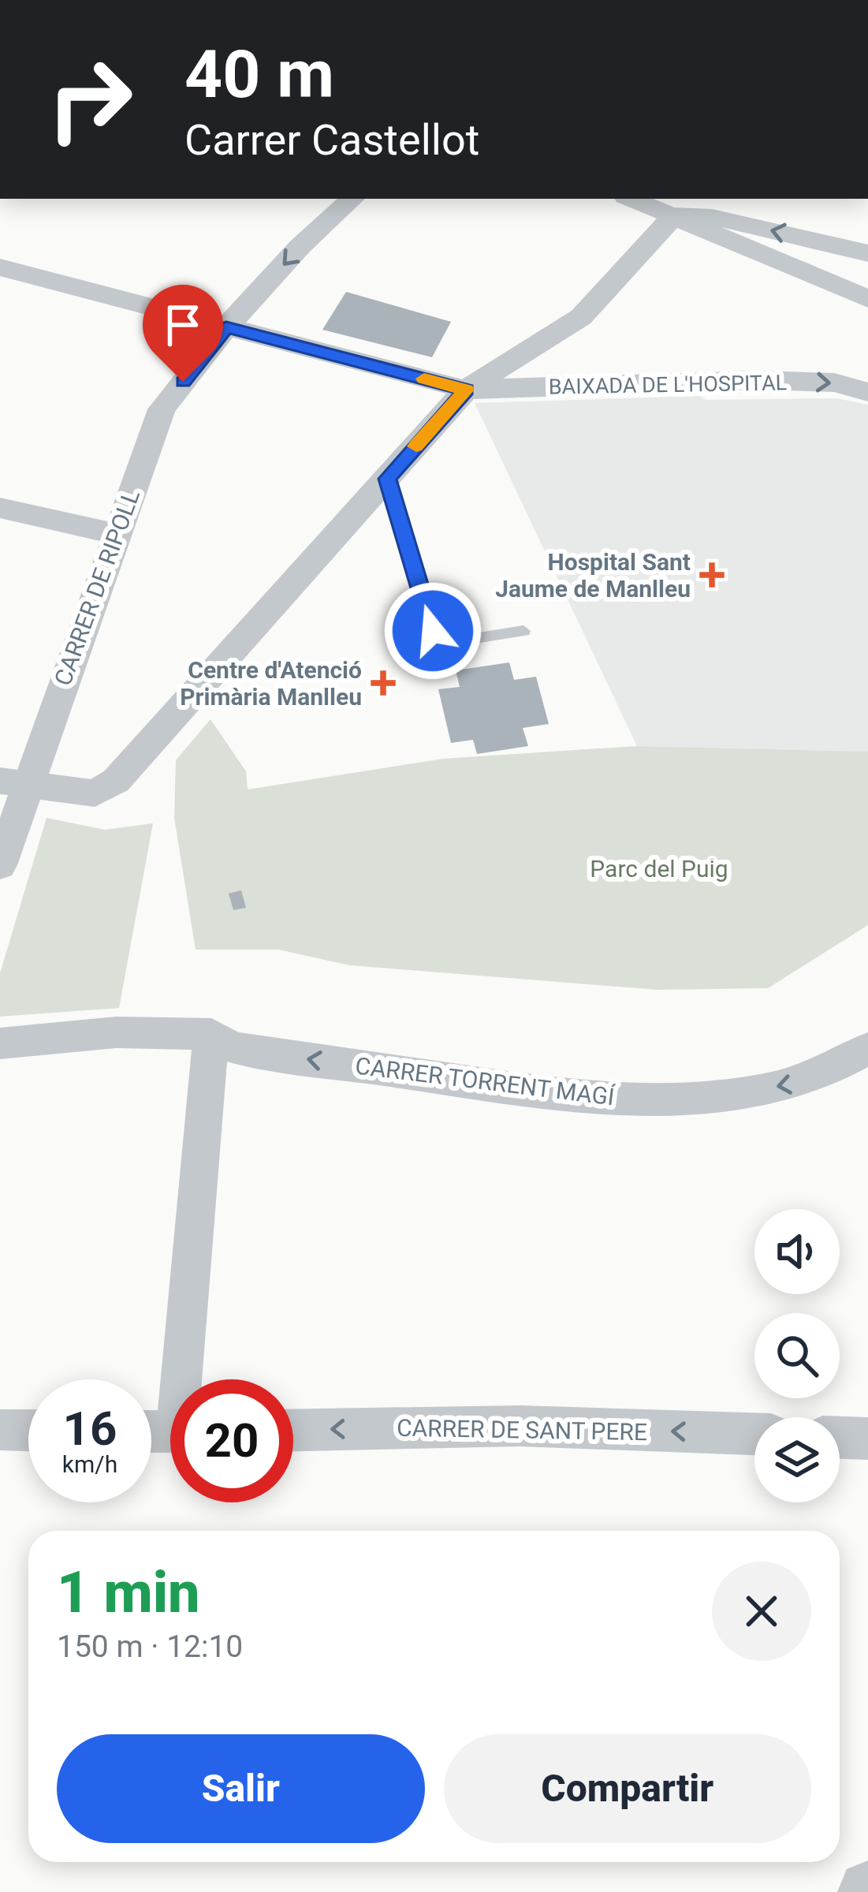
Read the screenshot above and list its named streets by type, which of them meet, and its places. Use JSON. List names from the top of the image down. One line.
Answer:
{"streets":{"street":["BAIXADA DE L'HOSPITAL","CARRER DE RIPOLL","CARRER TORRENT MAGÍ","CARRER DE SANT PERE"]},"crossings":[["BAIXADA DE L'HOSPITAL","CARRER DE RIPOLL"]],"one_way":["CARRER TORRENT MAGÍ","CARRER DE SANT PERE"],"parks":["Parc del Puig"],"places":{"health":["Hospital Sant Jaume de Manlleu","Centre d'Atenció Primària Manlleu"]},"page":{"turn":["40 m","Carrer Castellot"],"speed":"16 km/h","limit":"20","heading":["1 min","150 m · 12:10"],"buttons":["Salir","Compartir"]}}
